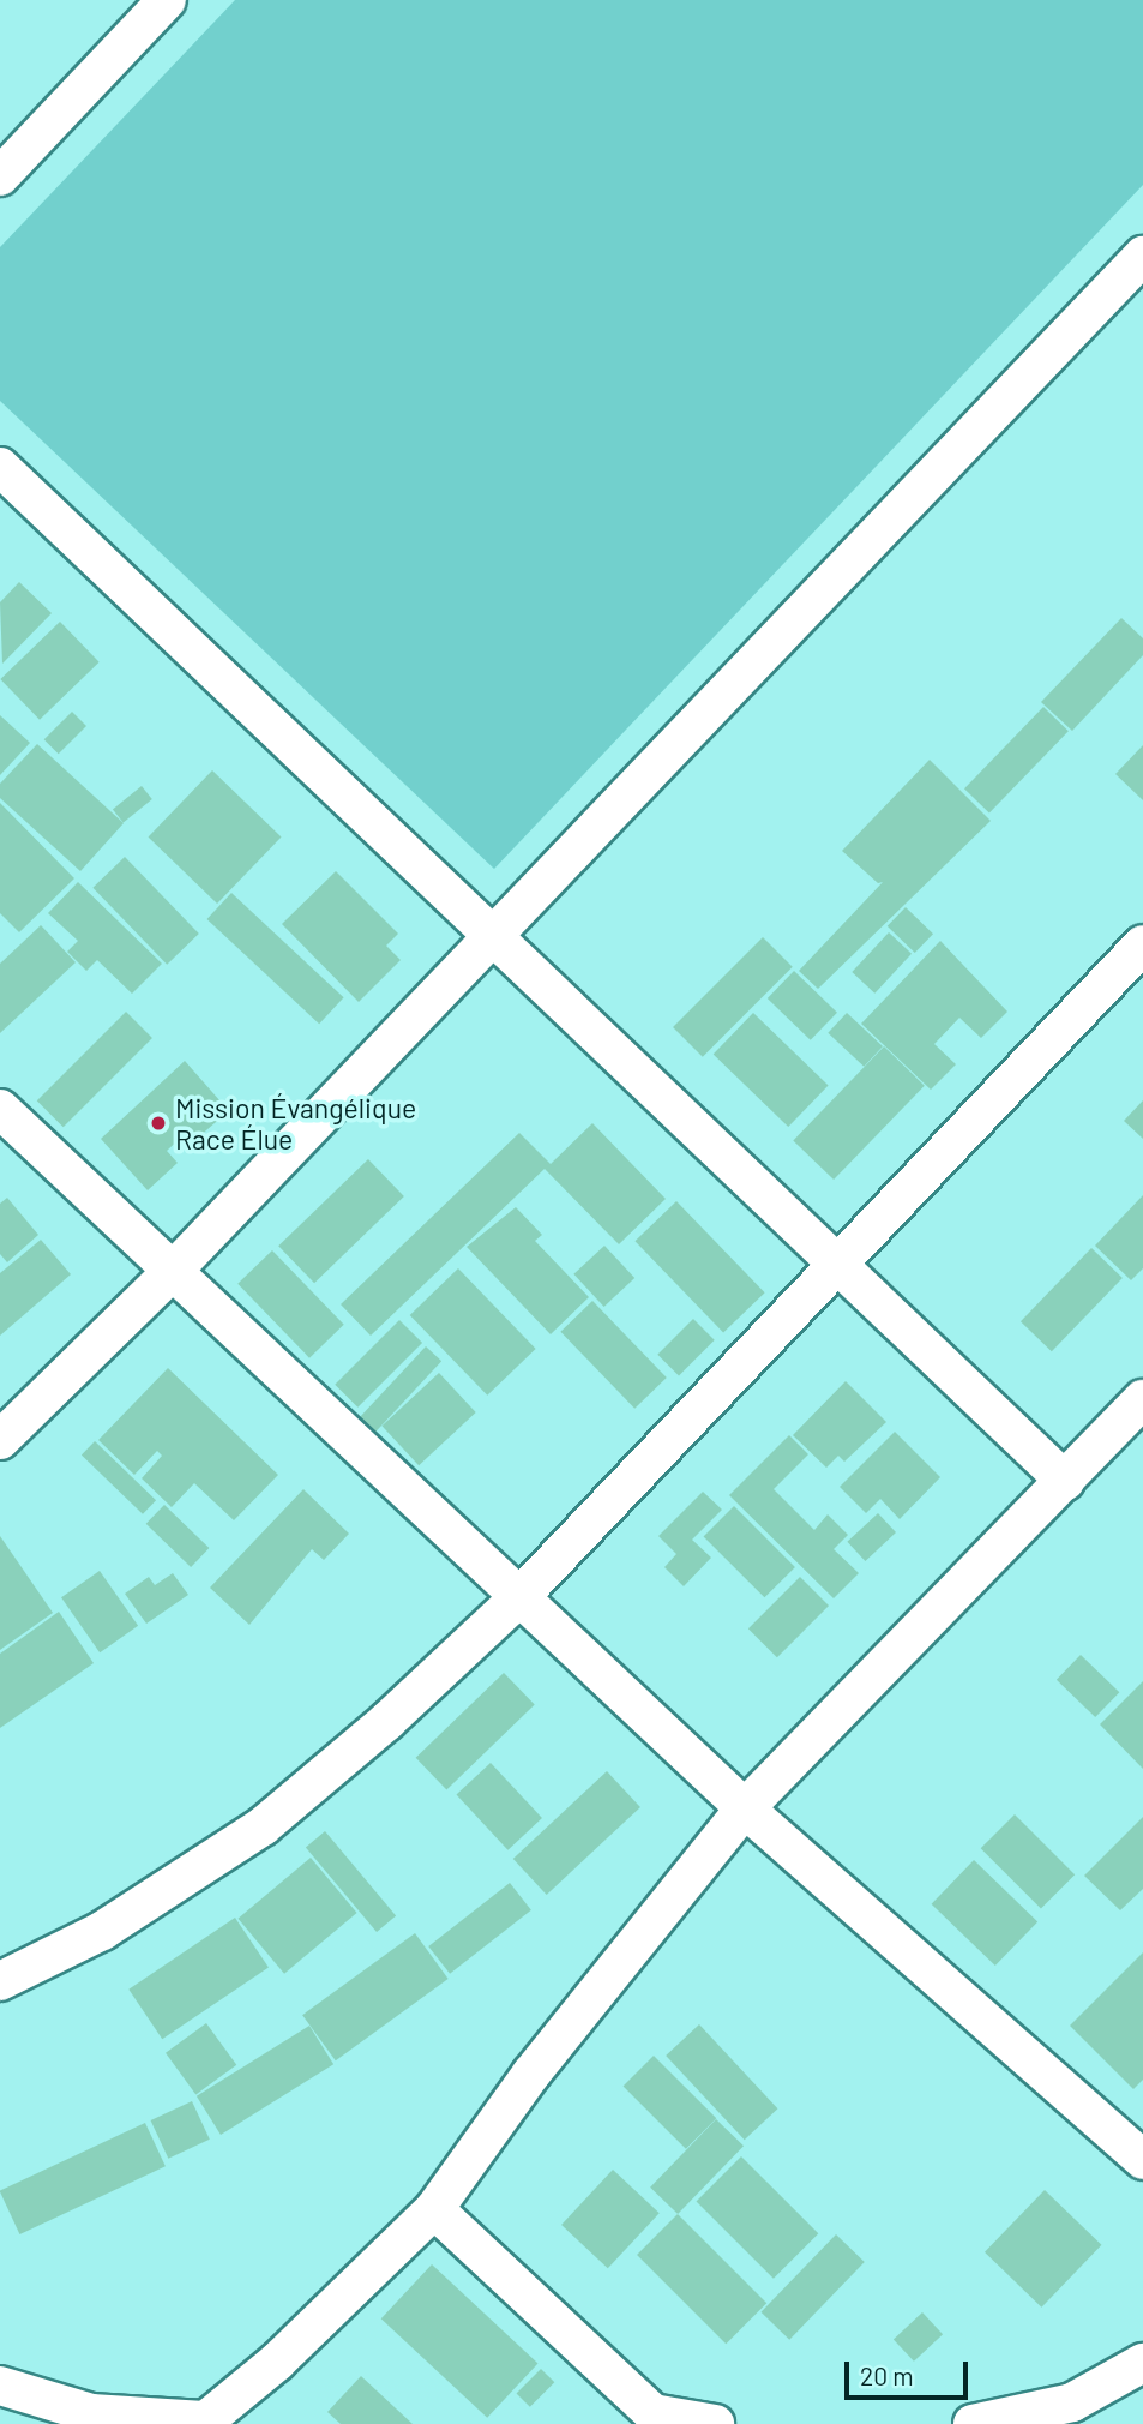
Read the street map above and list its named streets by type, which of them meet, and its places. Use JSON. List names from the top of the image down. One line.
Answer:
{"places":["Mission Évangélique Race Élue"],"scale_bar":"20 m"}
